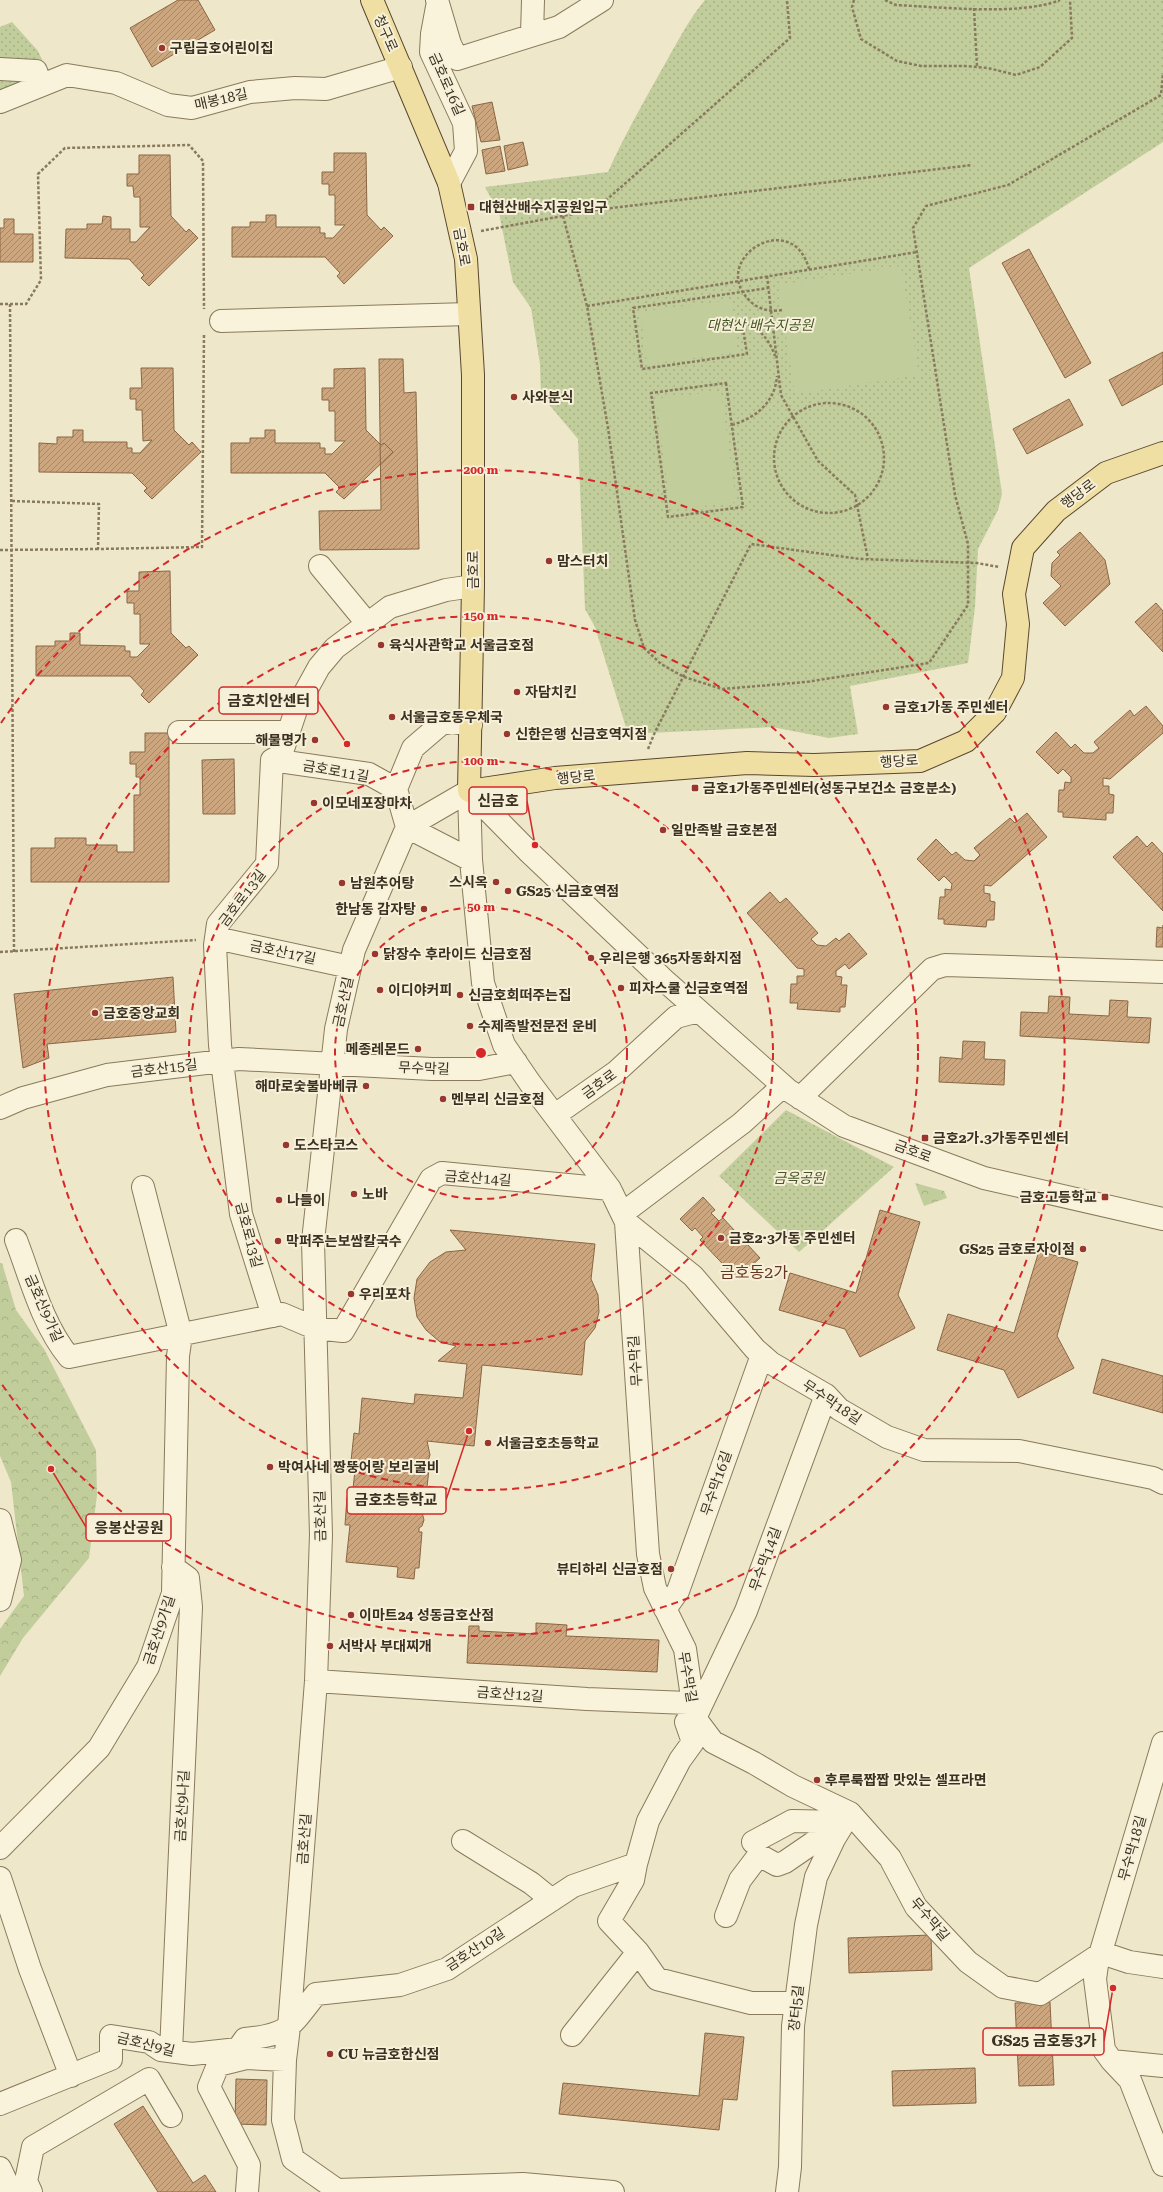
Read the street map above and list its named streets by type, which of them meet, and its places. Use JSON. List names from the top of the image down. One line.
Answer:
{"streets":{"main road":["청구로","금호로","행당로"],"street":["금호로16길","매봉18길","금호로11길","금호로13길","금호산17길","금호산길","금호산15길","무수막길","금호산14길","금호산9가길","무수막18길","무수막16길","무수막14길","금호산12길","금호산9나길","금호산10길","장터5길","금호산9길"]},"crossings":[["청구로","매봉18길"],["청구로","금호로"],["금호로16길","금호로"],["매봉18길","금호로"],["금호로","행당로"],["금호로","무수막길"],["행당로","무수막길"],["금호로11길","금호로13길"],["금호로13길","금호산17길"],["금호로13길","금호산15길"],["금호로13길","금호산9가길"],["금호산17길","금호산길"],["금호산길","금호산15길"],["금호산길","무수막길"],["금호산길","금호산14길"],["금호산길","금호산9가길"],["금호산길","금호산12길"],["금호산길","금호산10길"],["금호산길","금호산9길"],["금호산15길","무수막길"],["무수막길","금호산14길"],["무수막길","무수막18길"],["무수막길","무수막16길"],["무수막길","무수막14길"],["무수막길","금호산12길"],["무수막길","장터5길"],["금호산14길","금호산9가길"],["금호산9가길","금호산9나길"],["무수막18길","무수막16길"],["무수막18길","무수막14길"],["무수막14길","금호산12길"],["금호산9나길","금호산9길"],["금호산10길","금호산9길"]],"districts":["금호동2가"],"parks":["대현산 배수지공원","금옥공원"],"places":{"other":["구립금호어린이집","사와분식","맘스터치","육식사관학교 서울금호점","자담치킨","금호1가동 주민센터","서울금호동우체국","신한은행 신금호역지점","해물명가","금호치안센터","이모네포장마차","일만족발 금호본점","신금호","스시옥","남원추어탕","GS25 신금호역점","한남동 감자탕","닭장수 후라이드 신금호점","우리은행 365자동화지점","피자스쿨 신금호역점","이디야커피","신금호회떠주는집","금호중앙교회","수제족발전문전 운비","메종레몬드","해마로숯불바베큐","멘부리 신금호점","도스타코스","노바","나들이","금호2·3가동 주민센터","막퍼주는보쌈칼국수","GS25 금호로자이점","우리포차","금호초등학교","서울금호초등학교","박여사네 짱뚱어랑 보리굴비","응봉산공원","뷰티하리 신금호점","이마트24 성동금호산점","서박사 부대찌개","후루룩짭짭 맛있는 셀프라면","GS25 금호동3가","CU 뉴금호한신점"],"transit":["대현산배수지공원입구","금호1가동주민센터(성동구보건소 금호분소)","금호2가.3가동주민센터","금호고등학교"]},"rings":["200 m","150 m","100 m","50 m"]}
